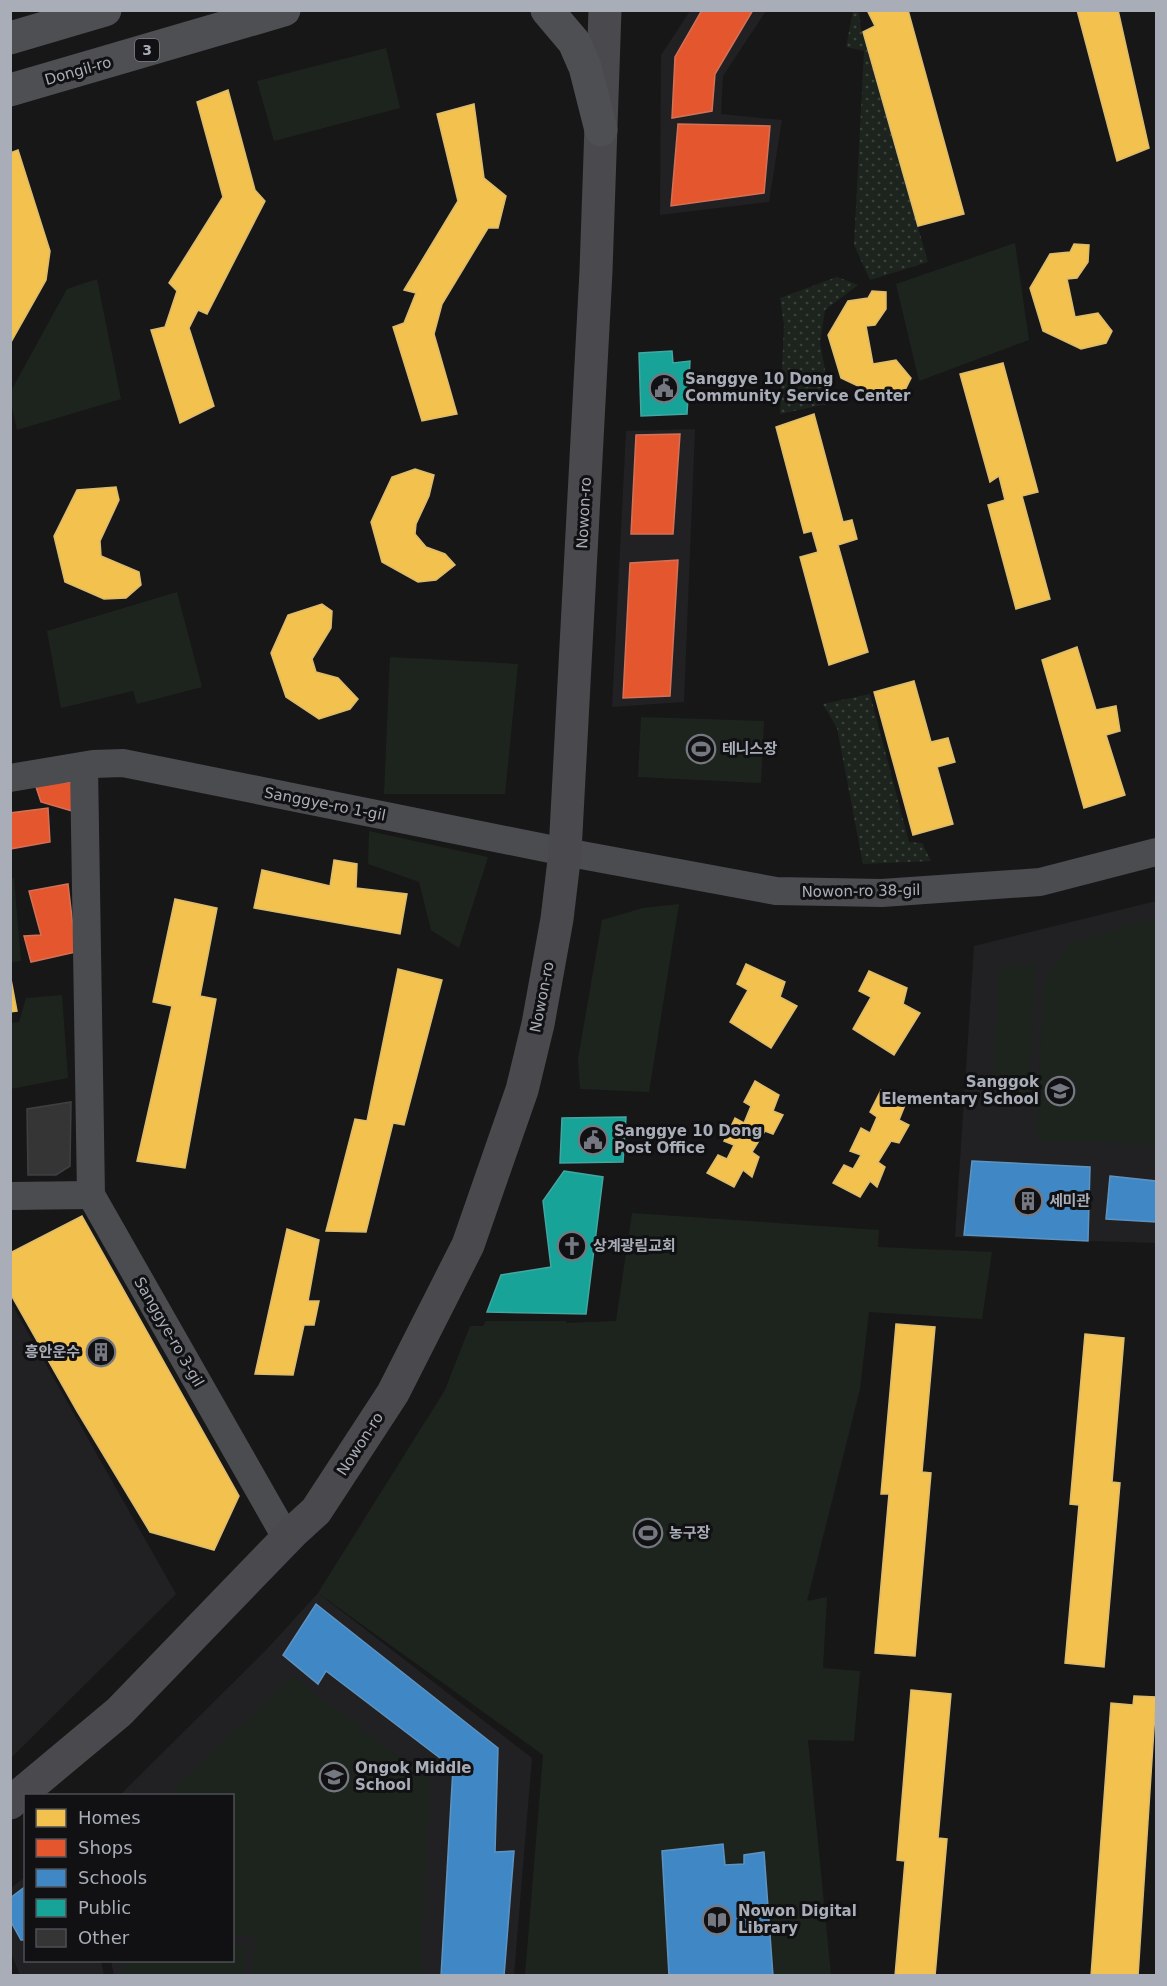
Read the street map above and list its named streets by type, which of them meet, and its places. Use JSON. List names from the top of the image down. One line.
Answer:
{"streets":{"main road":["3","Dongil-ro","Nowon-ro"],"street":["Sanggye-ro 1-gil","Nowon-ro 38-gil","Sanggye-ro 3-gil"]},"crossings":[["Nowon-ro","Sanggye-ro 1-gil"],["Nowon-ro","Nowon-ro 38-gil"],["Nowon-ro","Sanggye-ro 3-gil"],["Sanggye-ro 1-gil","Nowon-ro 38-gil"]],"places":{"public building":["Sanggye 10 Dong Community Service Center","Sanggye 10 Dong Post Office"],"sports":["테니스장","농구장"],"school or university":["Sanggok Elementary School","Ongok Middle School"],"building":["세미관","흥안운수"],"church":["상계광림교회"],"library":["Nowon Digital Library"]},"legend":["Homes","Shops","Schools","Public","Other"]}
